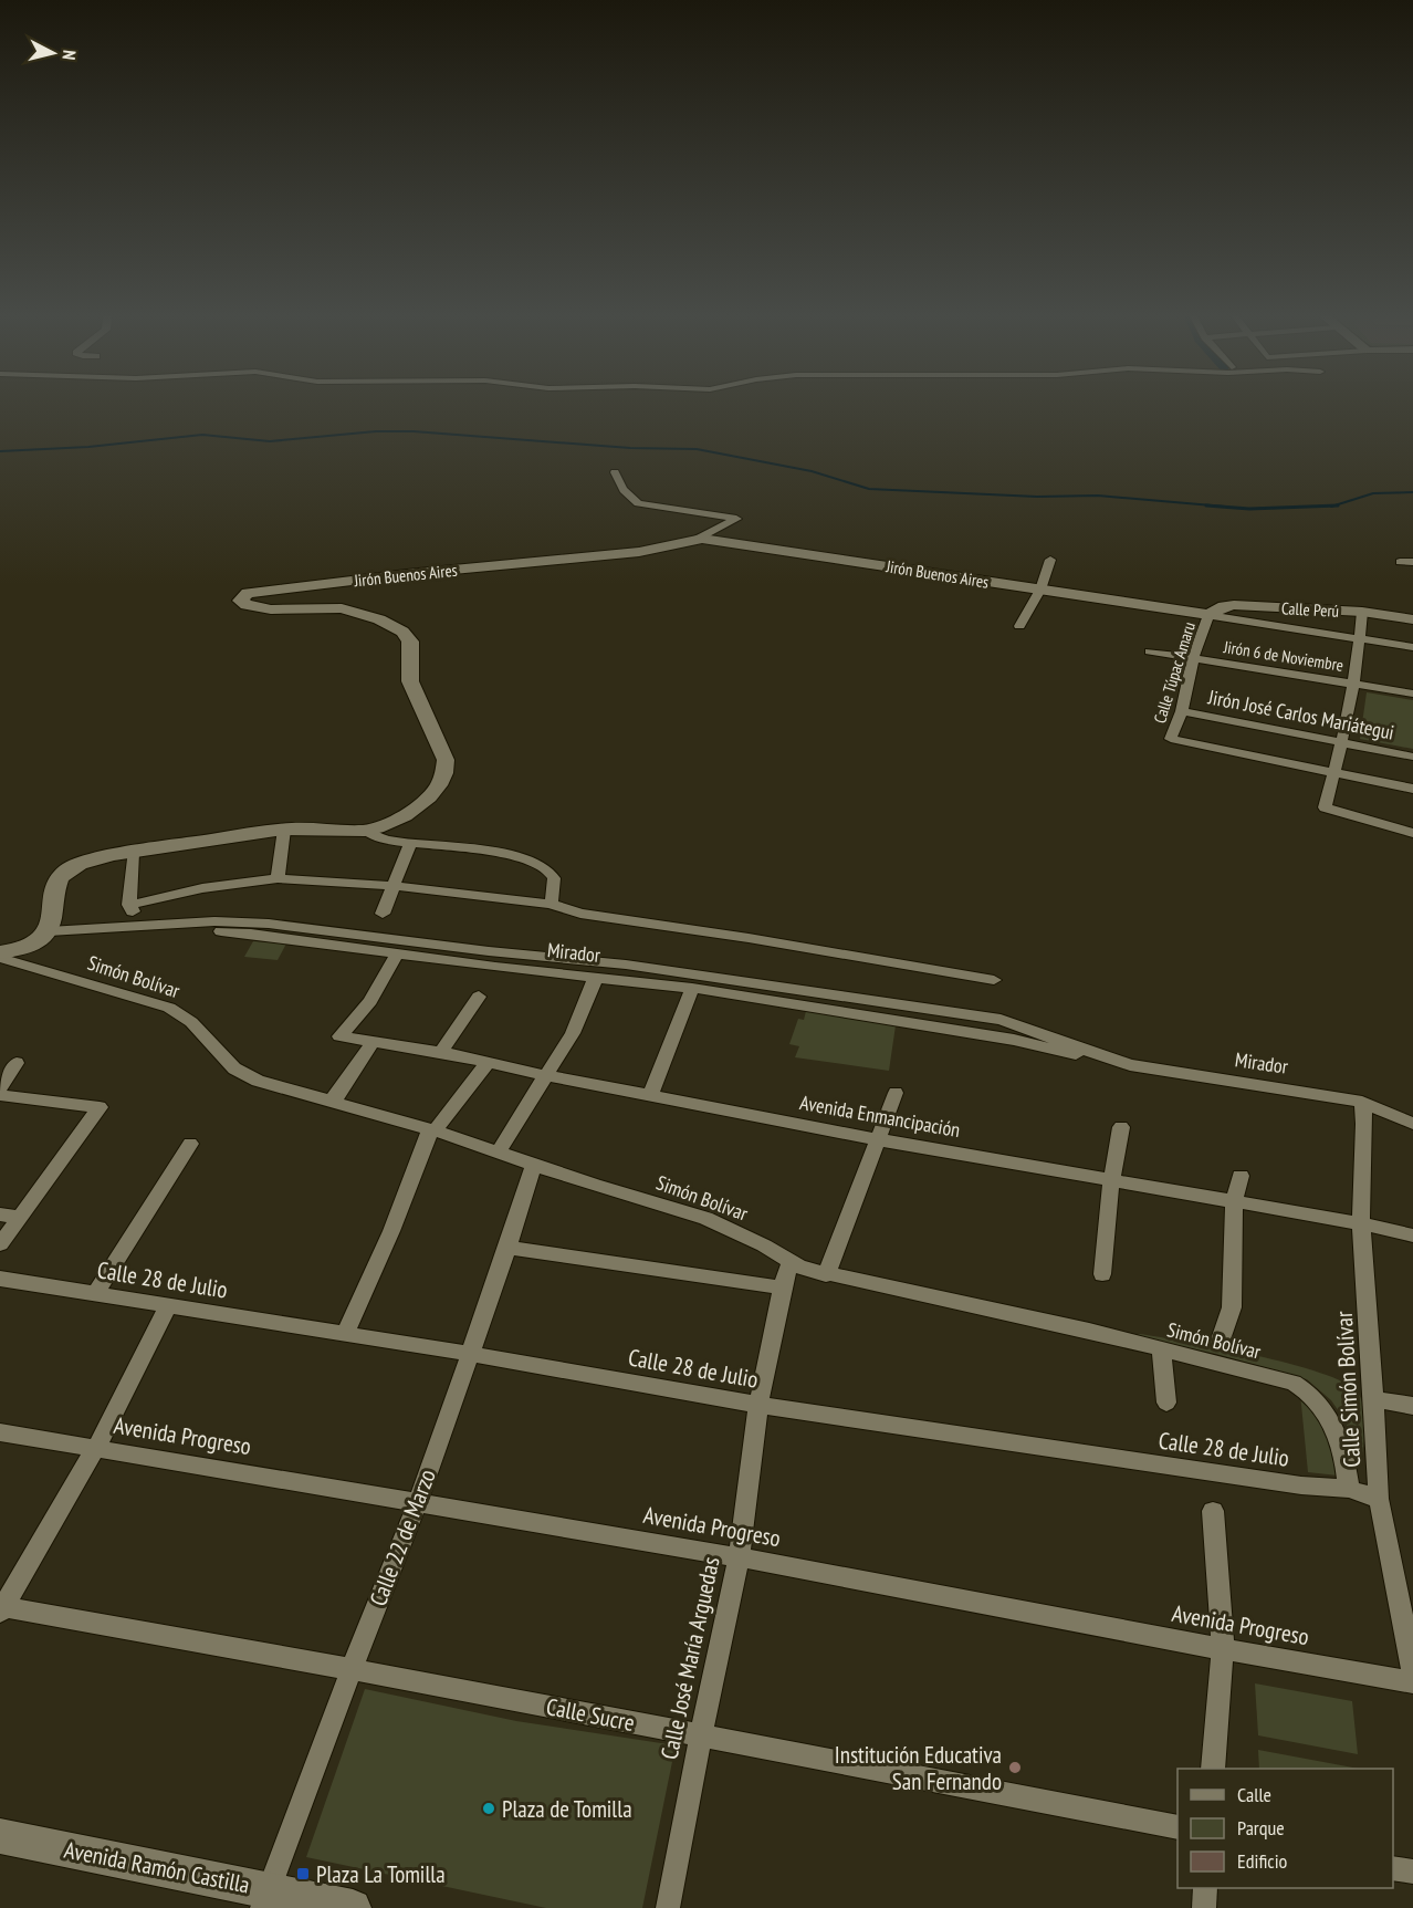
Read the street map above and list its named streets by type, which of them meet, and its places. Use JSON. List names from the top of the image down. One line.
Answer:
{"streets":{"street":["Jirón Buenos Aires","Calle Perú","Jirón 6 de Noviembre","Calle Túpac Amaru","Jirón José Carlos Mariátegui","Mirador","Simón Bolívar","Avenida Enmancipación","Calle 28 de Julio","Calle Simón Bolívar","Avenida Progreso","Calle 22 de Marzo","Calle José María Arguedas","Calle Sucre","Avenida Ramón Castilla"]},"crossings":[["Jirón Buenos Aires","Calle Perú"],["Jirón Buenos Aires","Calle Túpac Amaru"],["Jirón Buenos Aires","Mirador"],["Calle Perú","Calle Túpac Amaru"],["Jirón 6 de Noviembre","Calle Túpac Amaru"],["Calle Túpac Amaru","Jirón José Carlos Mariátegui"],["Mirador","Avenida Enmancipación"],["Mirador","Calle Simón Bolívar"],["Simón Bolívar","Calle 28 de Julio"],["Simón Bolívar","Calle 22 de Marzo"],["Simón Bolívar","Calle José María Arguedas"],["Avenida Enmancipación","Calle Simón Bolívar"],["Calle 28 de Julio","Calle Simón Bolívar"],["Calle 28 de Julio","Calle 22 de Marzo"],["Calle 28 de Julio","Calle José María Arguedas"],["Avenida Progreso","Calle 22 de Marzo"],["Avenida Progreso","Calle José María Arguedas"],["Calle 22 de Marzo","Calle Sucre"],["Calle 22 de Marzo","Avenida Ramón Castilla"],["Calle José María Arguedas","Calle Sucre"]],"places":{"other":["Institución Educativa San Fernando","Plaza de Tomilla"],"transit":["Plaza La Tomilla"]},"legend":["Calle","Parque","Edificio"],"north":"right"}
